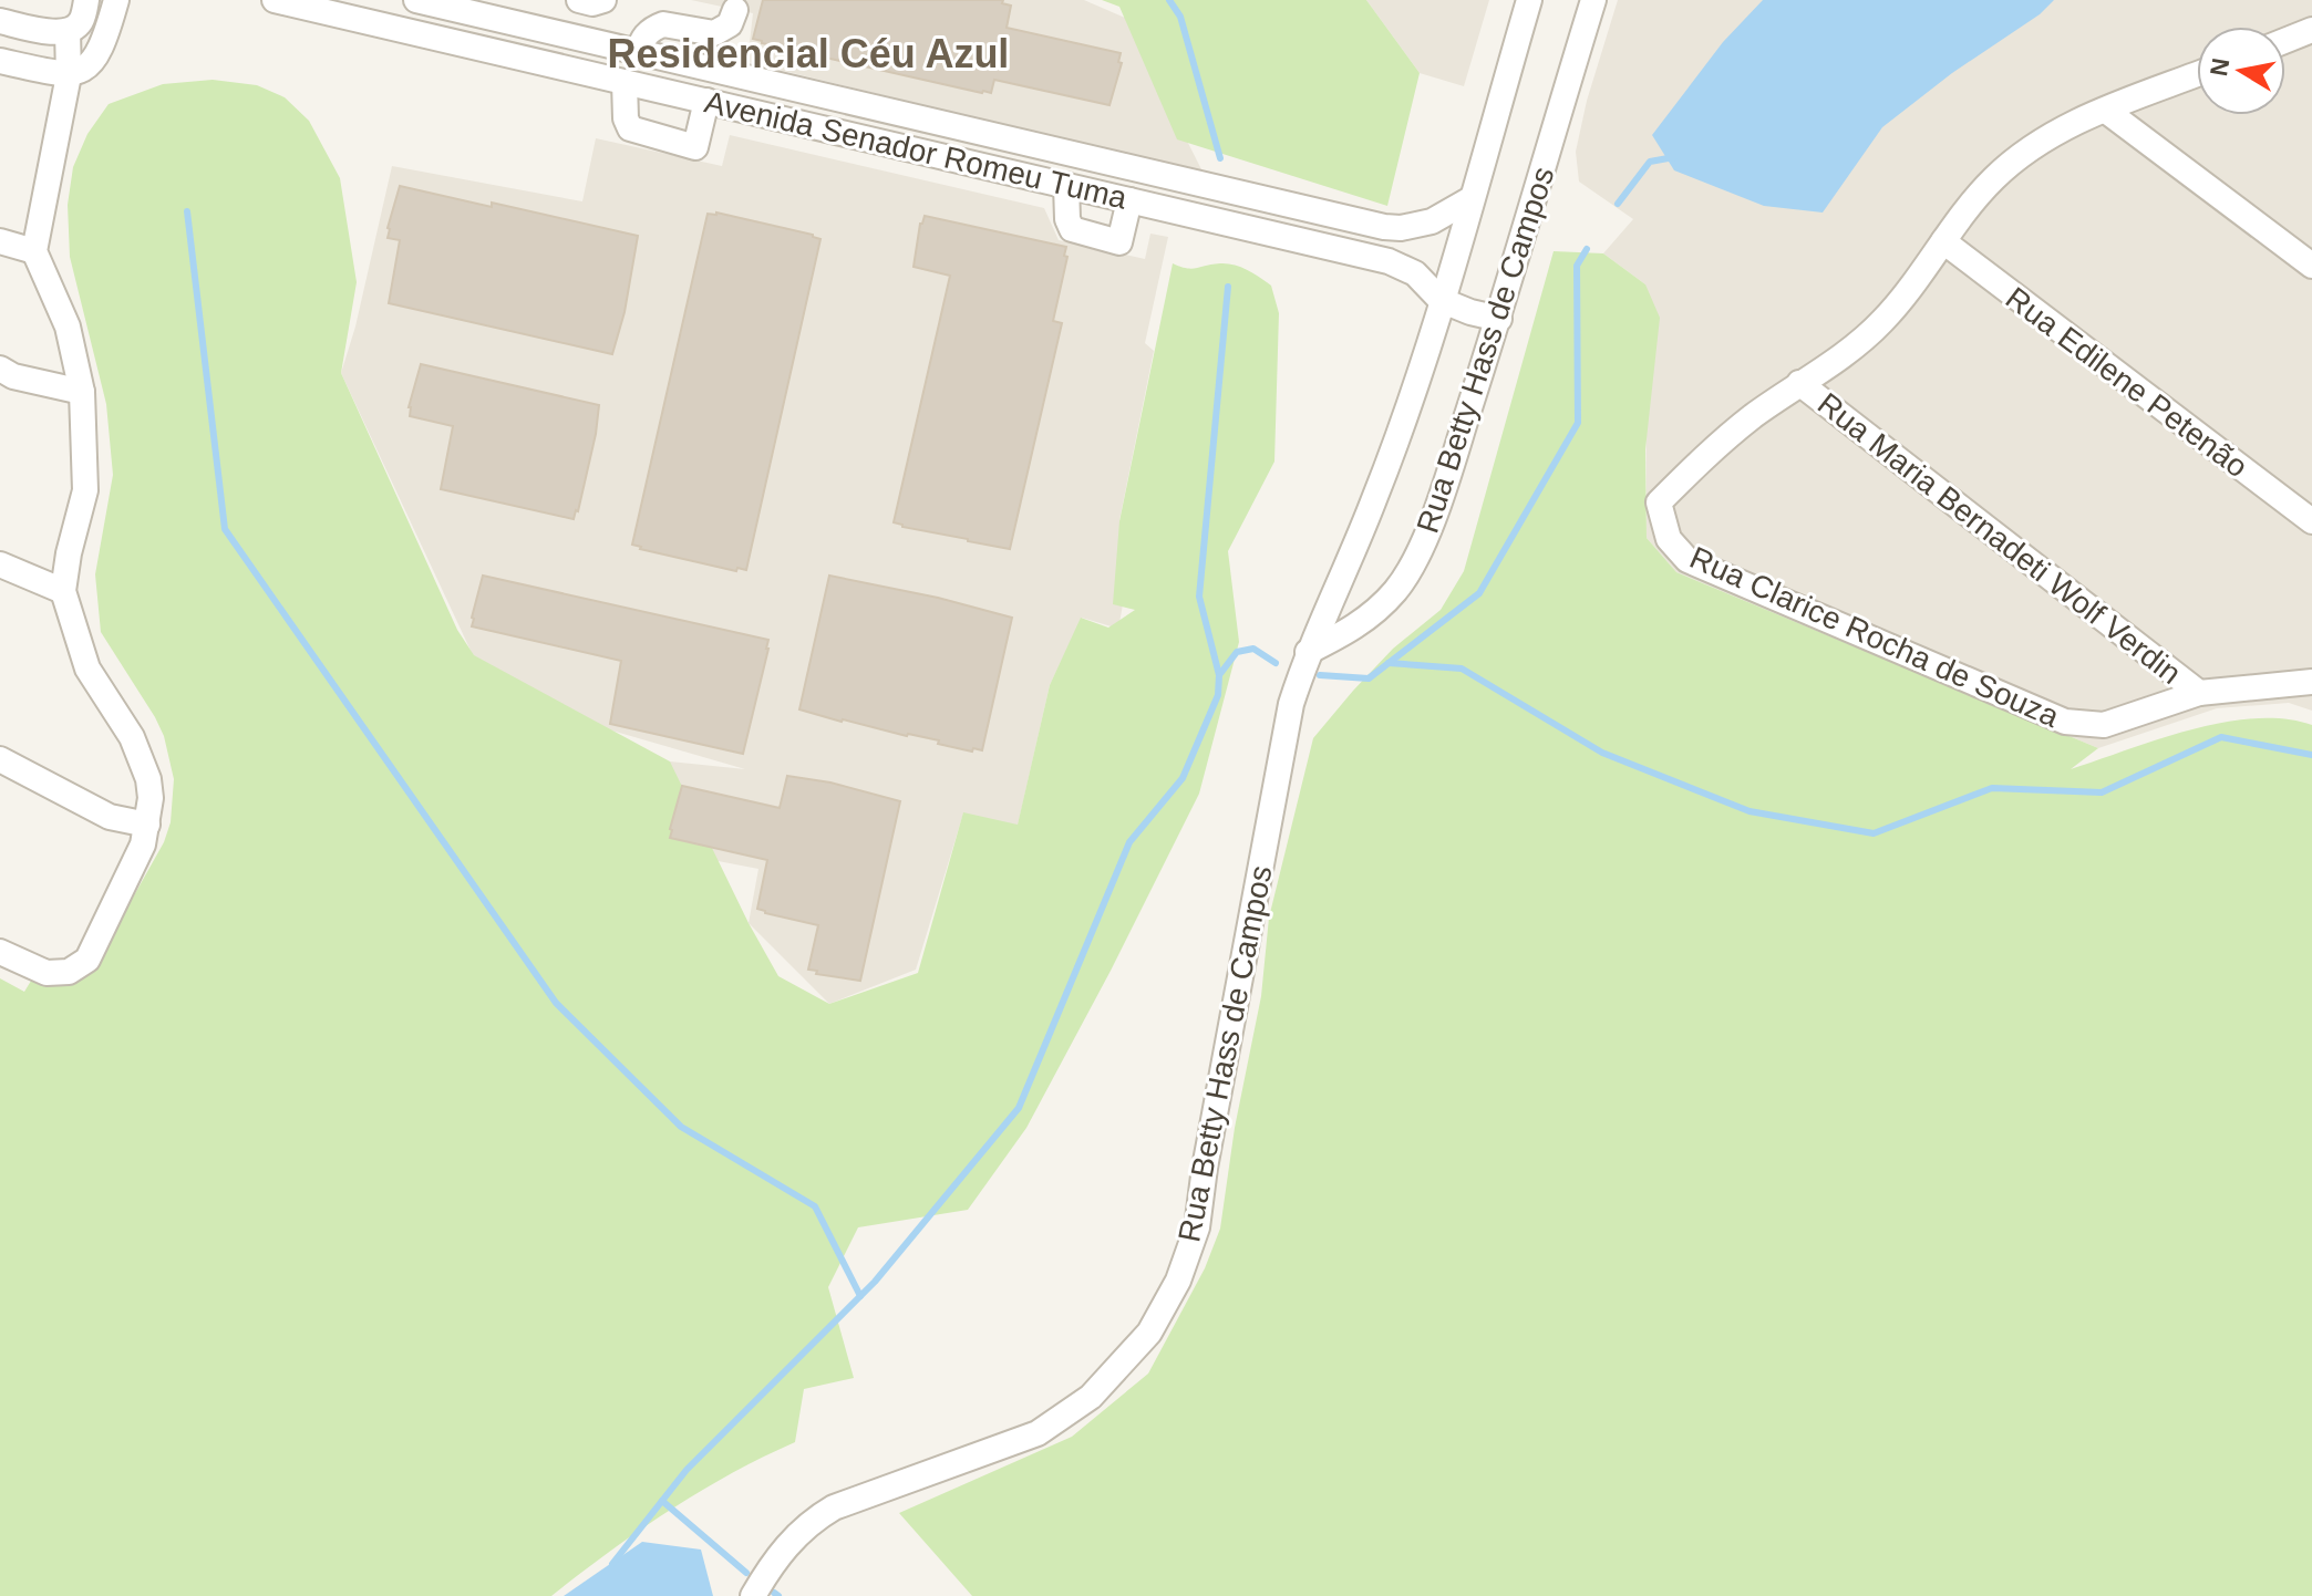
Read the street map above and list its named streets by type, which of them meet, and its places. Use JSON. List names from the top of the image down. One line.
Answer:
{"streets":{"street":["Avenida Senador Romeu Tuma","Rua Betty Hass de Campos","Rua Edilene Petenão","Rua Maria Bernadeti Wolf Verdin","Rua Clarice Rocha de Souza"]},"crossings":[["Avenida Senador Romeu Tuma","Rua Betty Hass de Campos"],["Rua Edilene Petenão","Rua Clarice Rocha de Souza"],["Rua Maria Bernadeti Wolf Verdin","Rua Clarice Rocha de Souza"]],"districts":["Residencial Céu Azul"],"north":"left"}
